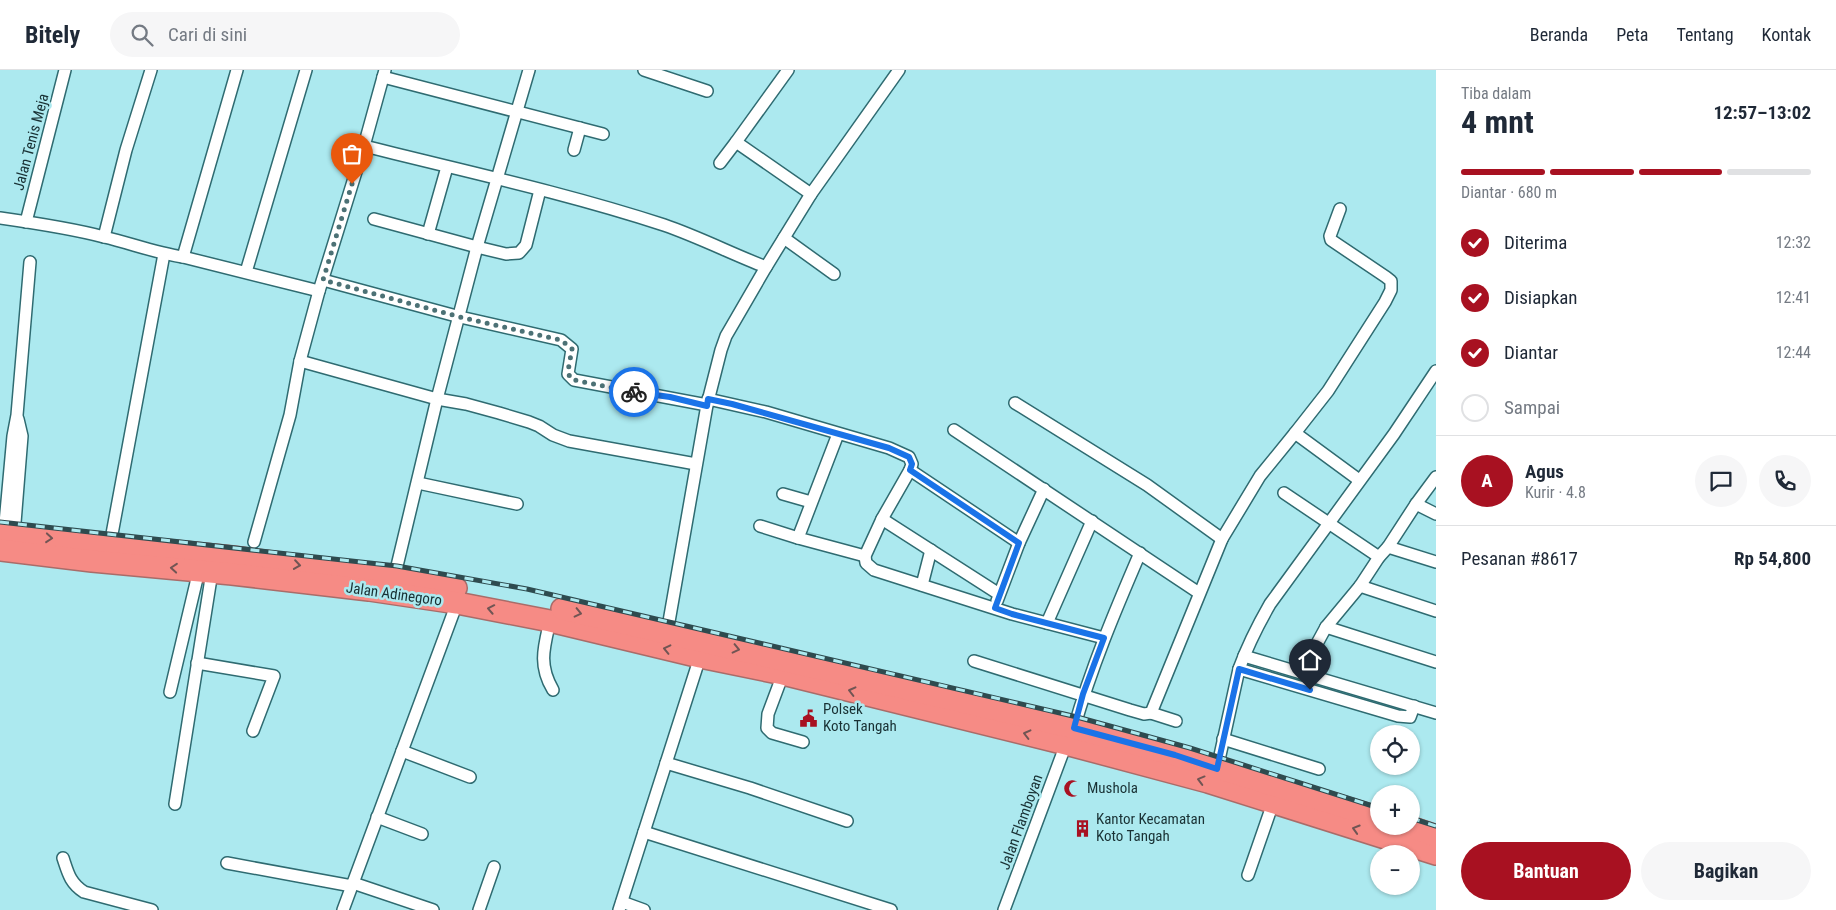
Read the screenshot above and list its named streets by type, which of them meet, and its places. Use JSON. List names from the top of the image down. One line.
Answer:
{"streets":{"highway":["Jalan Adinegoro"],"street":["Jalan Tenis Meja","Jalan Flamboyan"]},"crossings":[["Jalan Adinegoro","Jalan Flamboyan"]],"places":{"public building":["Polsek Koto Tangah"],"mosque":["Mushola"],"building":["Kantor Kecamatan Koto Tangah"]},"page":{"header":"Bitely","search":"Cari di sini","nav":["Beranda","Peta","Tentang","Kontak"],"heading":["4 mnt","Tiba dalam","12:57–13:02"],"panel":["Agus","Kurir · 4.8","Pesanan #8617","Rp 54,800"],"bar":"Diantar · 680 m","list":[["Diterima","12:32"],["Disiapkan","12:41"],["Diantar","12:44"],"Sampai"],"round":"A","map_buttons":["+","−"],"buttons":["Bantuan","Bagikan"]}}
